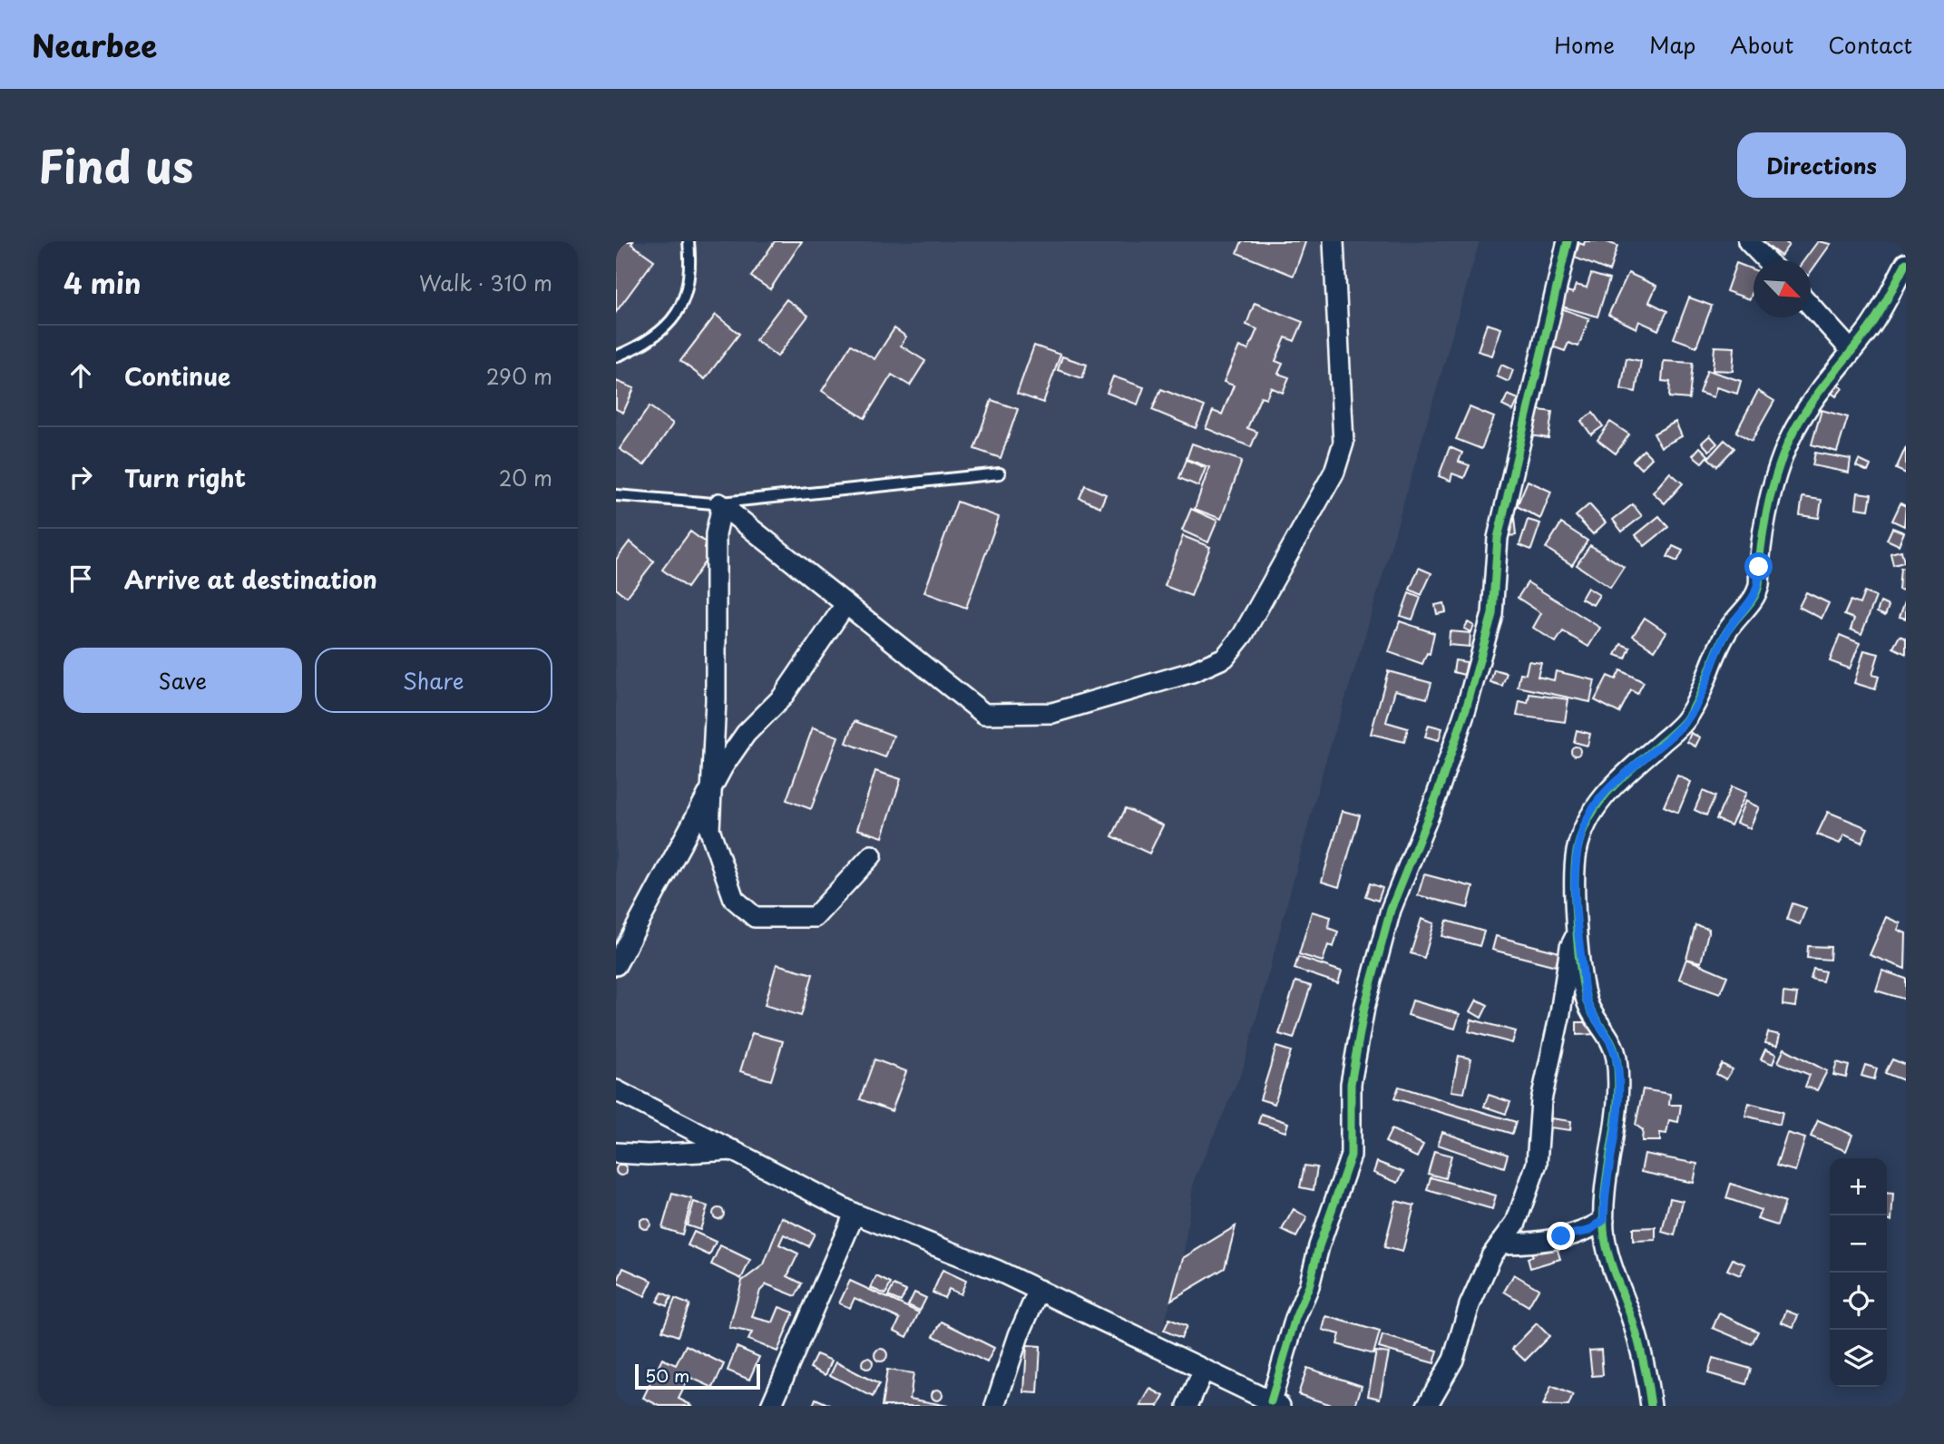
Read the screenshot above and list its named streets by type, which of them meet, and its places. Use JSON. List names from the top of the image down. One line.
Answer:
{"scale_bar":"50 m","north":"bottom right","page":{"header":"Nearbee","nav":["Home","Map","About","Contact"],"title":"Find us","buttons":["Directions",["Save","Share"]],"heading":["4 min","Walk · 310 m"],"list":[["Continue","290 m"],["Turn right","20 m"],"Arrive at destination"],"map_buttons":["+","−"],"scale":"50 m"}}
